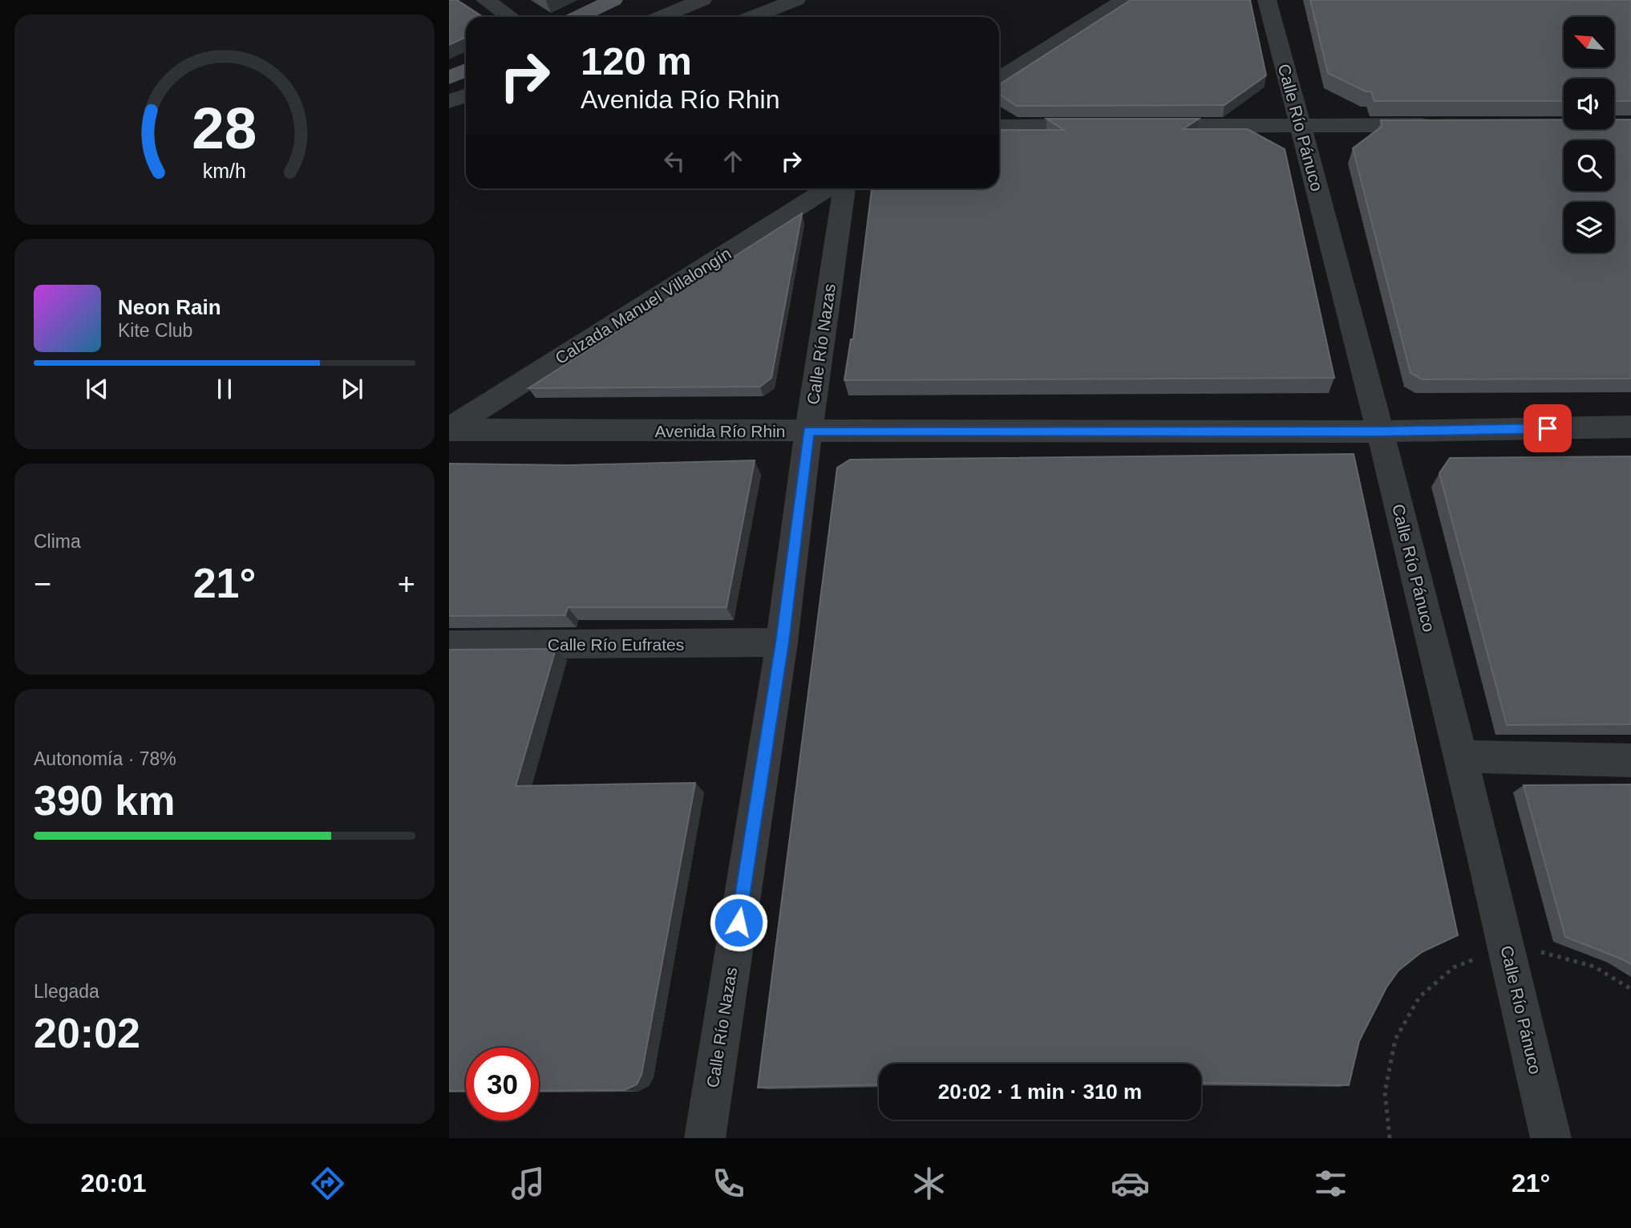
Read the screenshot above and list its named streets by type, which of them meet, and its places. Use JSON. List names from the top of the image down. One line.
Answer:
{"streets":{"street":["Calle Río Pánuco","Calzada Manuel Villalongín","Calle Río Nazas","Avenida Río Rhin","Calle Río Eufrates"]},"crossings":[["Calle Río Pánuco","Avenida Río Rhin"],["Calzada Manuel Villalongín","Avenida Río Rhin"],["Calle Río Nazas","Avenida Río Rhin"],["Calle Río Nazas","Calle Río Eufrates"]],"north":"top left","page":{"turn":["120 m","Avenida Río Rhin"],"song":["Neon Rain","Kite Club"],"tile":["Clima",["Autonomía · 78%","390 km"],["Llegada","20:02"]],"heat":["−","21°","+"],"limit":"30","trip":"20:02 · 1 min · 310 m","tabs":["20:01","21°"],"gauge":["28","km/h"]}}
